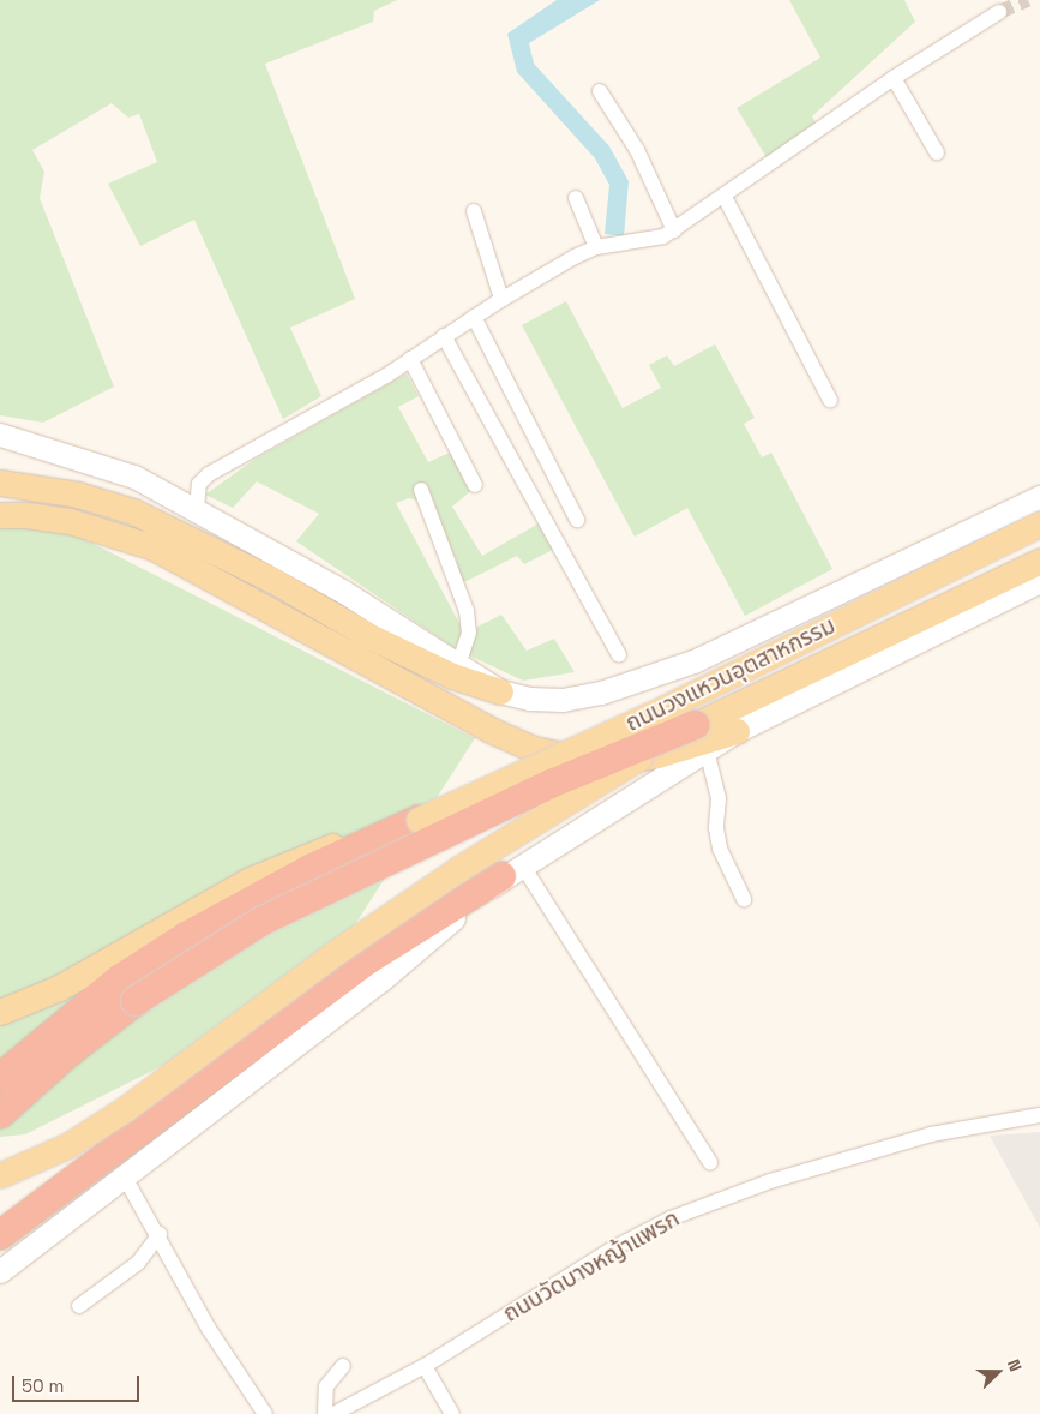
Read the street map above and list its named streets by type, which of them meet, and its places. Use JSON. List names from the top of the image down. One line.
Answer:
{"streets":{"main road":["ถนนวงแหวนอุตสาหกรรม"],"street":["ถนนวัดบางหญ้าแพรก"]},"scale_bar":"50 m","north":"right"}
